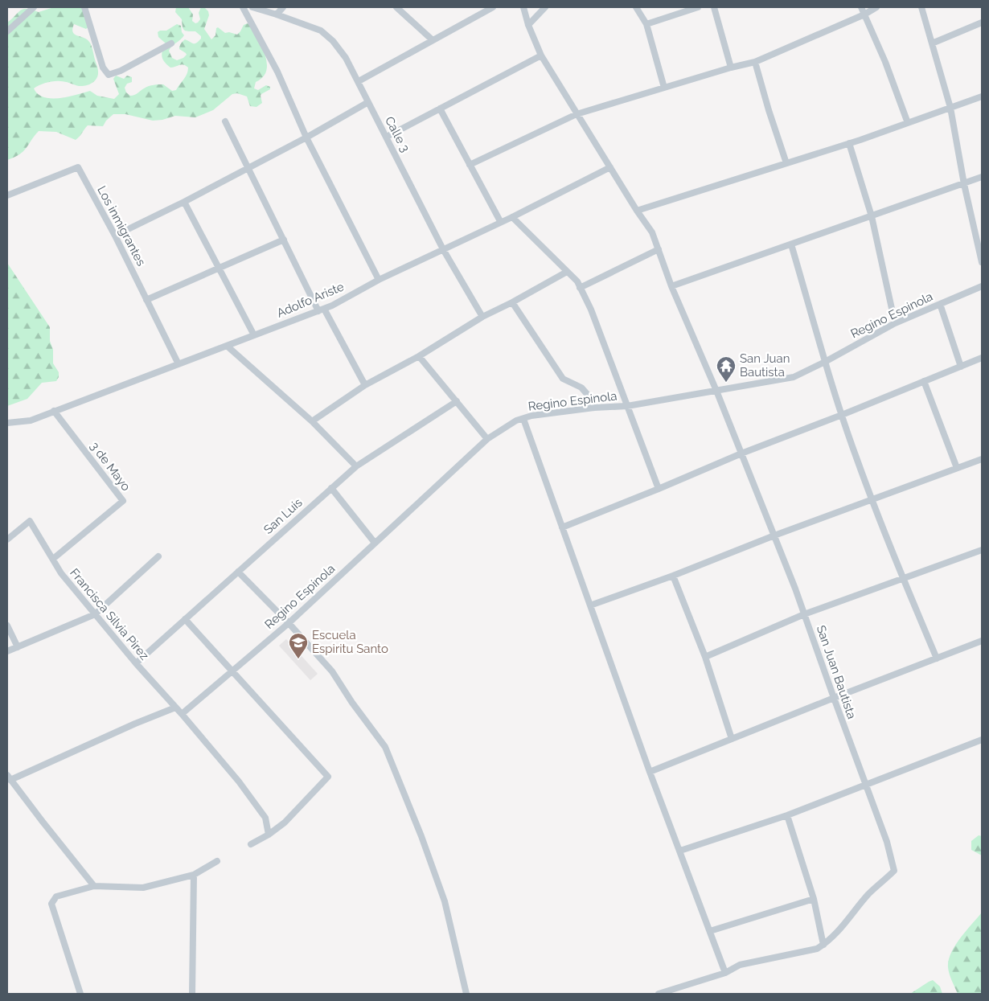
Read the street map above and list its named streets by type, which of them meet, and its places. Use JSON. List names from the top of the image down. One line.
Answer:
{"streets":{"street":["Calle 3","Los inmigrantes","Adolfo Ariste","Regino Espinola","3 de Mayo","San Luis","Francisca Silvia Pirez","San Juan Bautista"]},"crossings":[["Calle 3","Adolfo Ariste"],["Los inmigrantes","Adolfo Ariste"],["Adolfo Ariste","3 de Mayo"],["Adolfo Ariste","San Juan Bautista"],["Regino Espinola","Francisca Silvia Pirez"],["Regino Espinola","San Juan Bautista"],["3 de Mayo","Francisca Silvia Pirez"],["San Luis","Francisca Silvia Pirez"]],"places":{"temple":["San Juan Bautista"],"school or university":["Escuela Espiritu Santo"]}}
